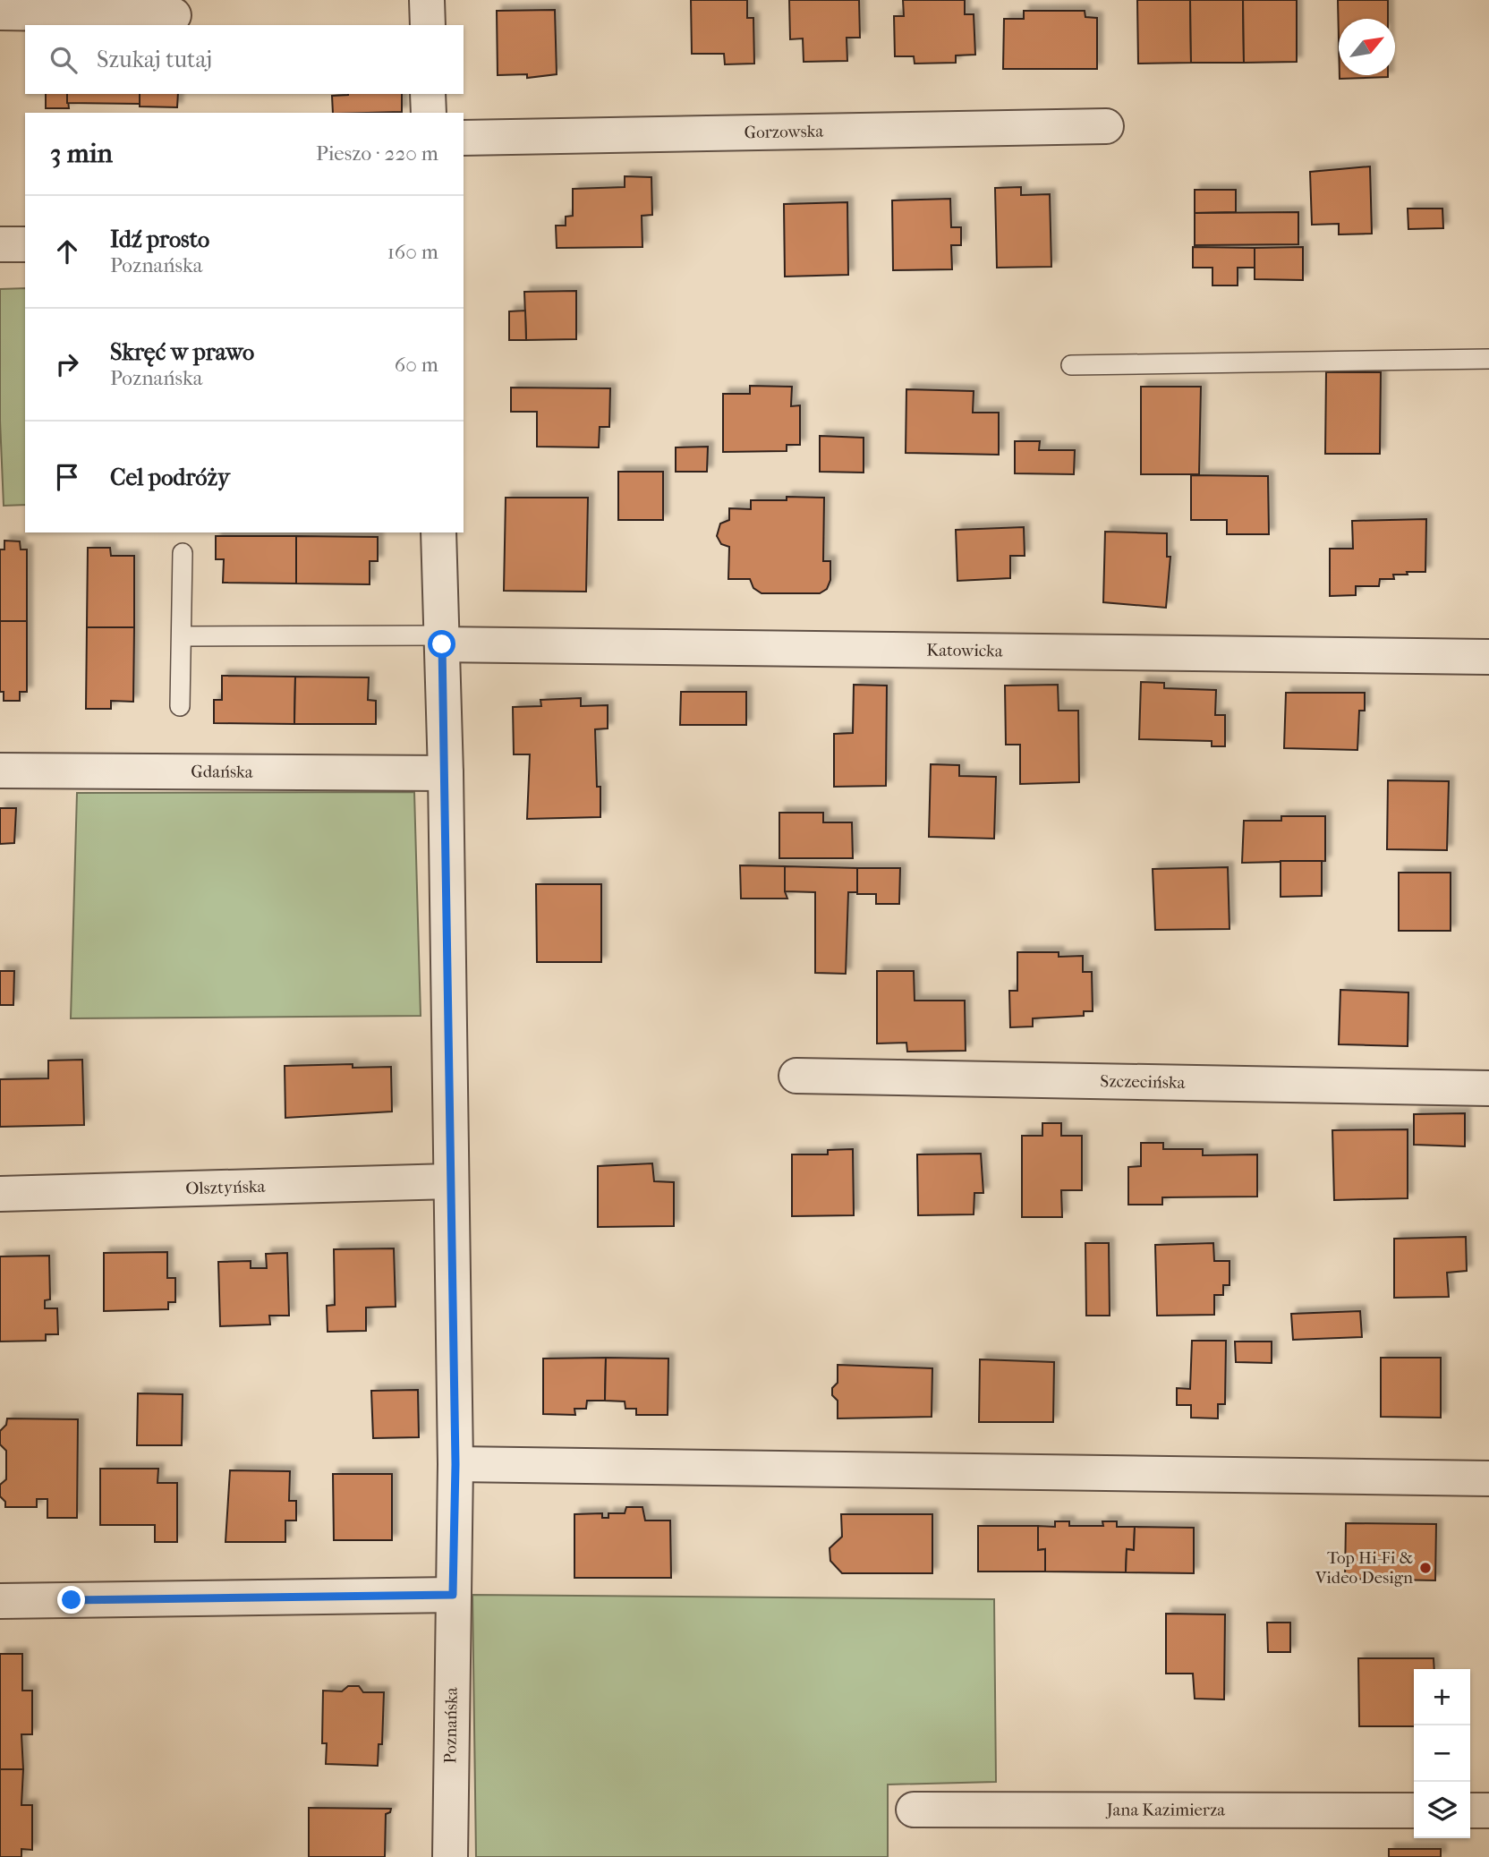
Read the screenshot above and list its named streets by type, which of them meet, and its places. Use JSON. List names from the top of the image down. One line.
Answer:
{"streets":{"street":["Gorzowska","Katowicka","Gdańska","Szczecińska","Olsztyńska","Poznańska","Jana Kazimierza"]},"crossings":[["Katowicka","Poznańska"],["Gdańska","Poznańska"],["Olsztyńska","Poznańska"]],"places":["Top Hi-Fi & Video Design"],"north":"top right","page":{"search":"Szukaj tutaj","heading":["3 min","Pieszo · 220 m"],"list":[["Idź prosto","Poznańska","160 m"],["Skręć w prawo","Poznańska","60 m"],"Cel podróży"],"map_buttons":["+","−"]}}
